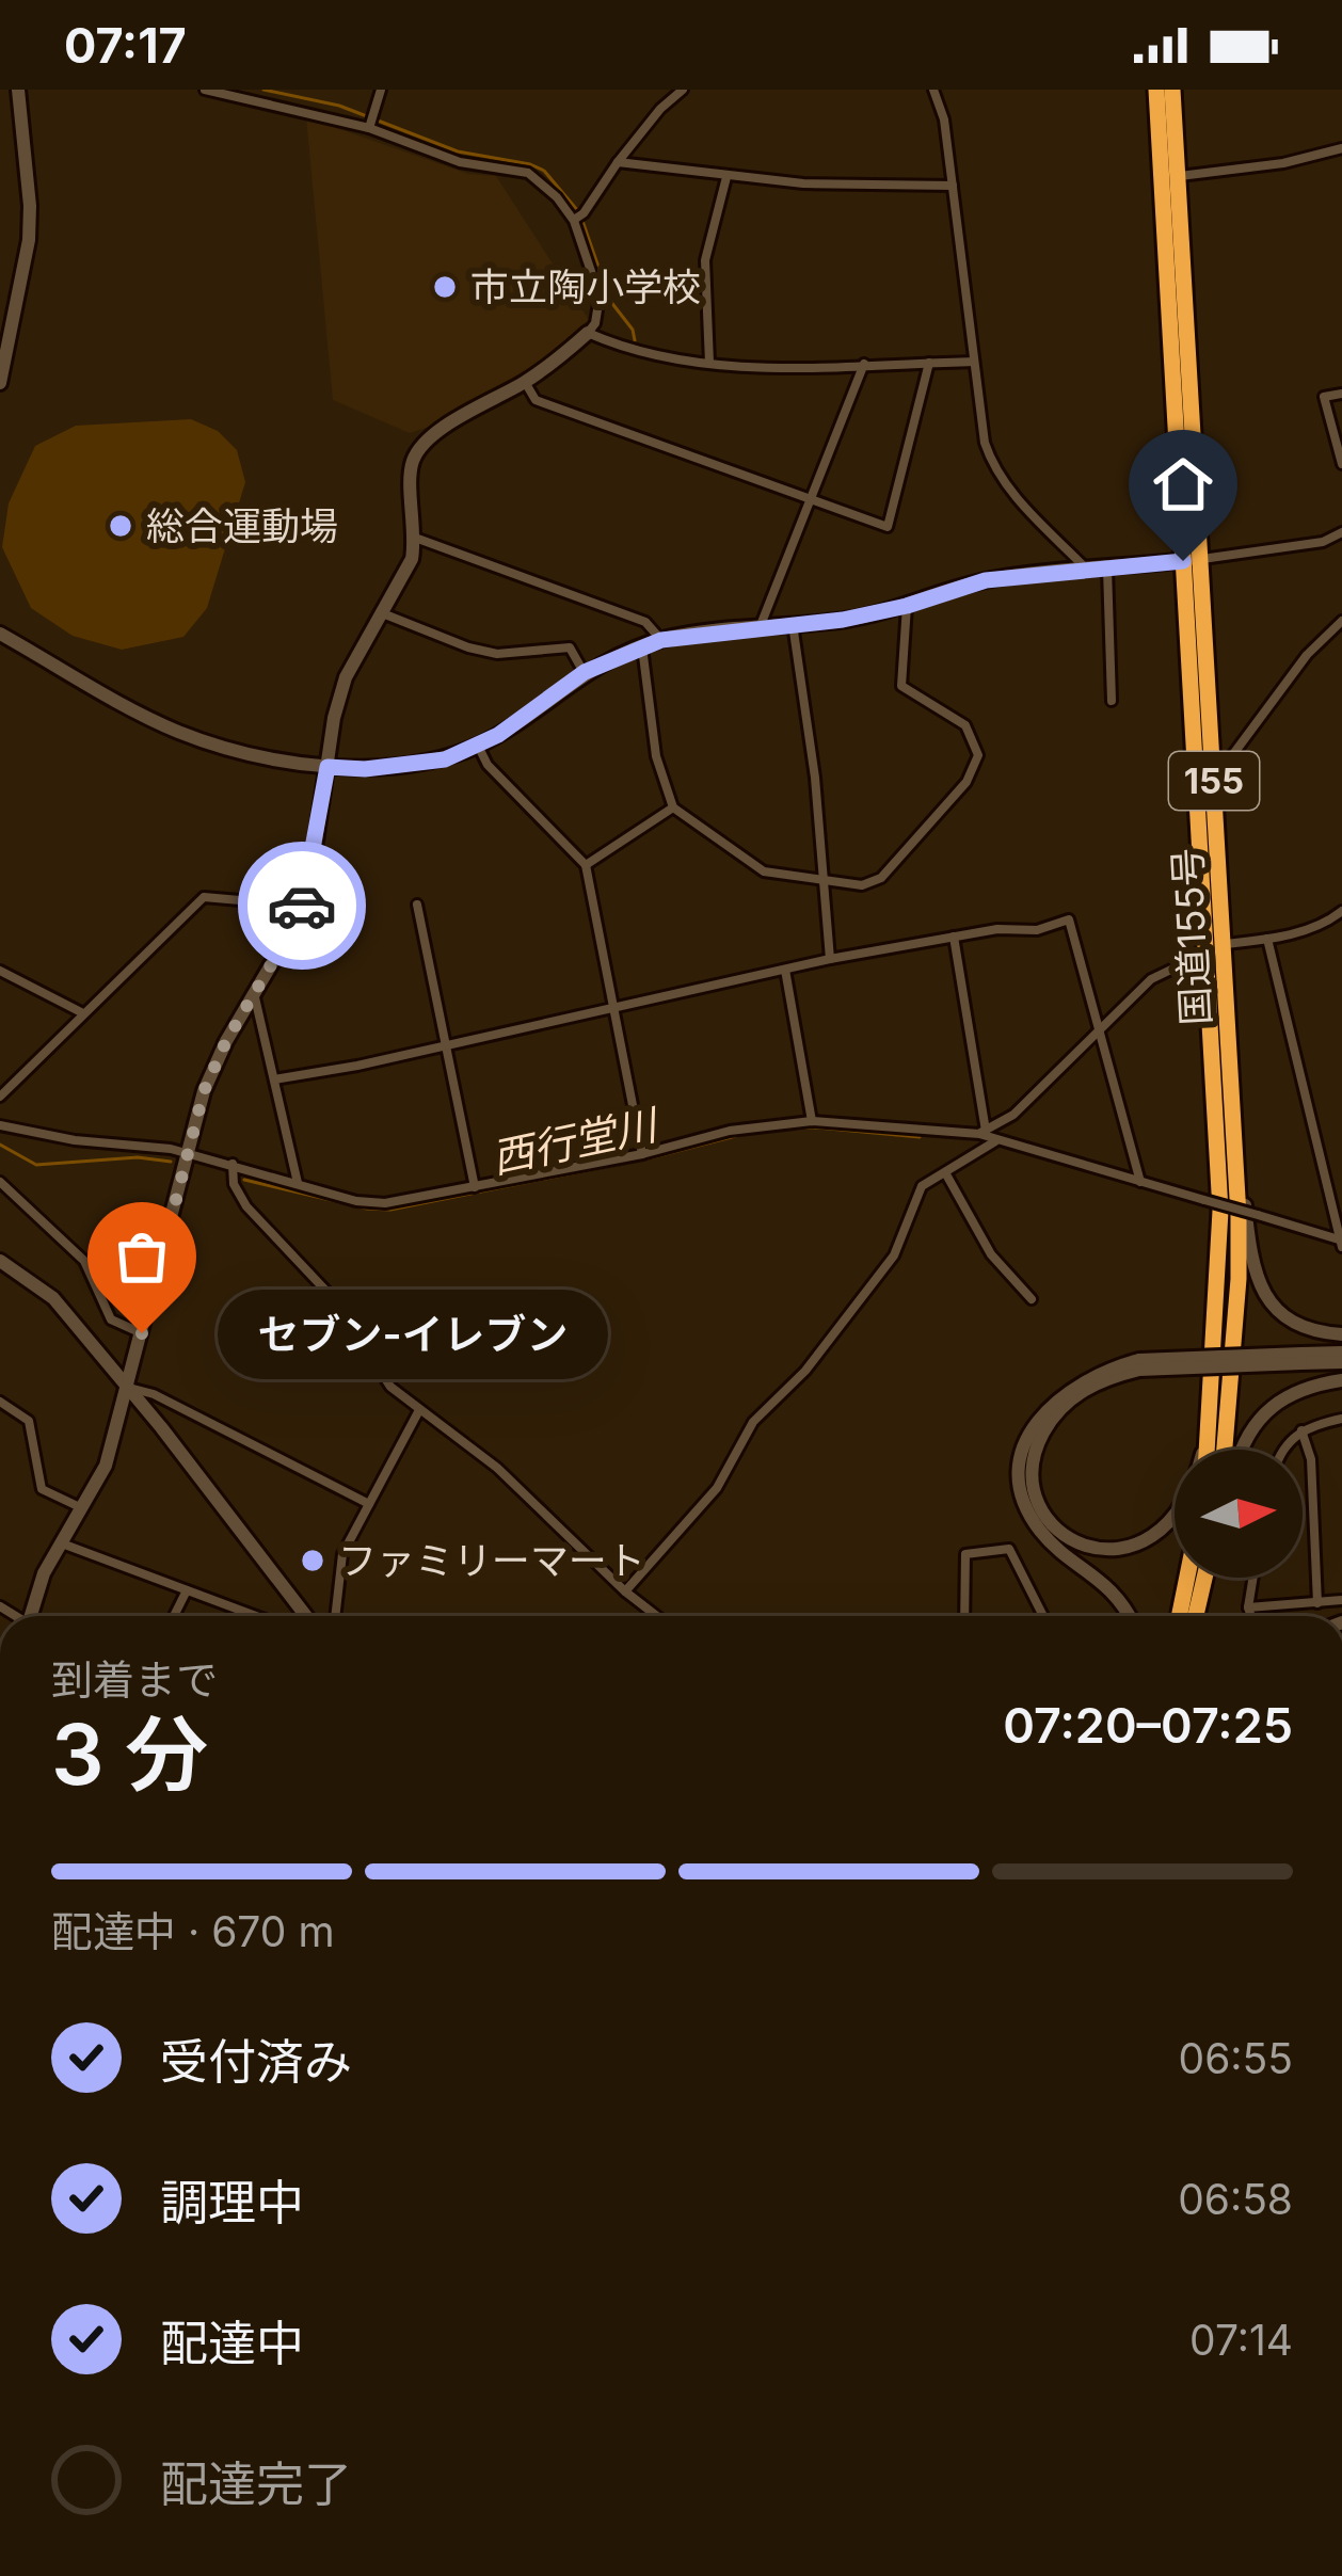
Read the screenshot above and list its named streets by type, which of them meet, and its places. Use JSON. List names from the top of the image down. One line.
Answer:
{"streets":{"highway":["155","国道155号"]},"water":["西行堂川"],"places":["市立陶小学校","総合運動場","セブン-イレブン","ファミリーマート"],"north":"right","page":{"status":"07:17","bubble":"セブン-イレブン","heading":["3 分","到着まで","07:20–07:25"],"bar":"配達中 · 670 m","list":[["受付済み","06:55"],["調理中","06:58"],["配達中","07:14"],"配達完了"]}}
